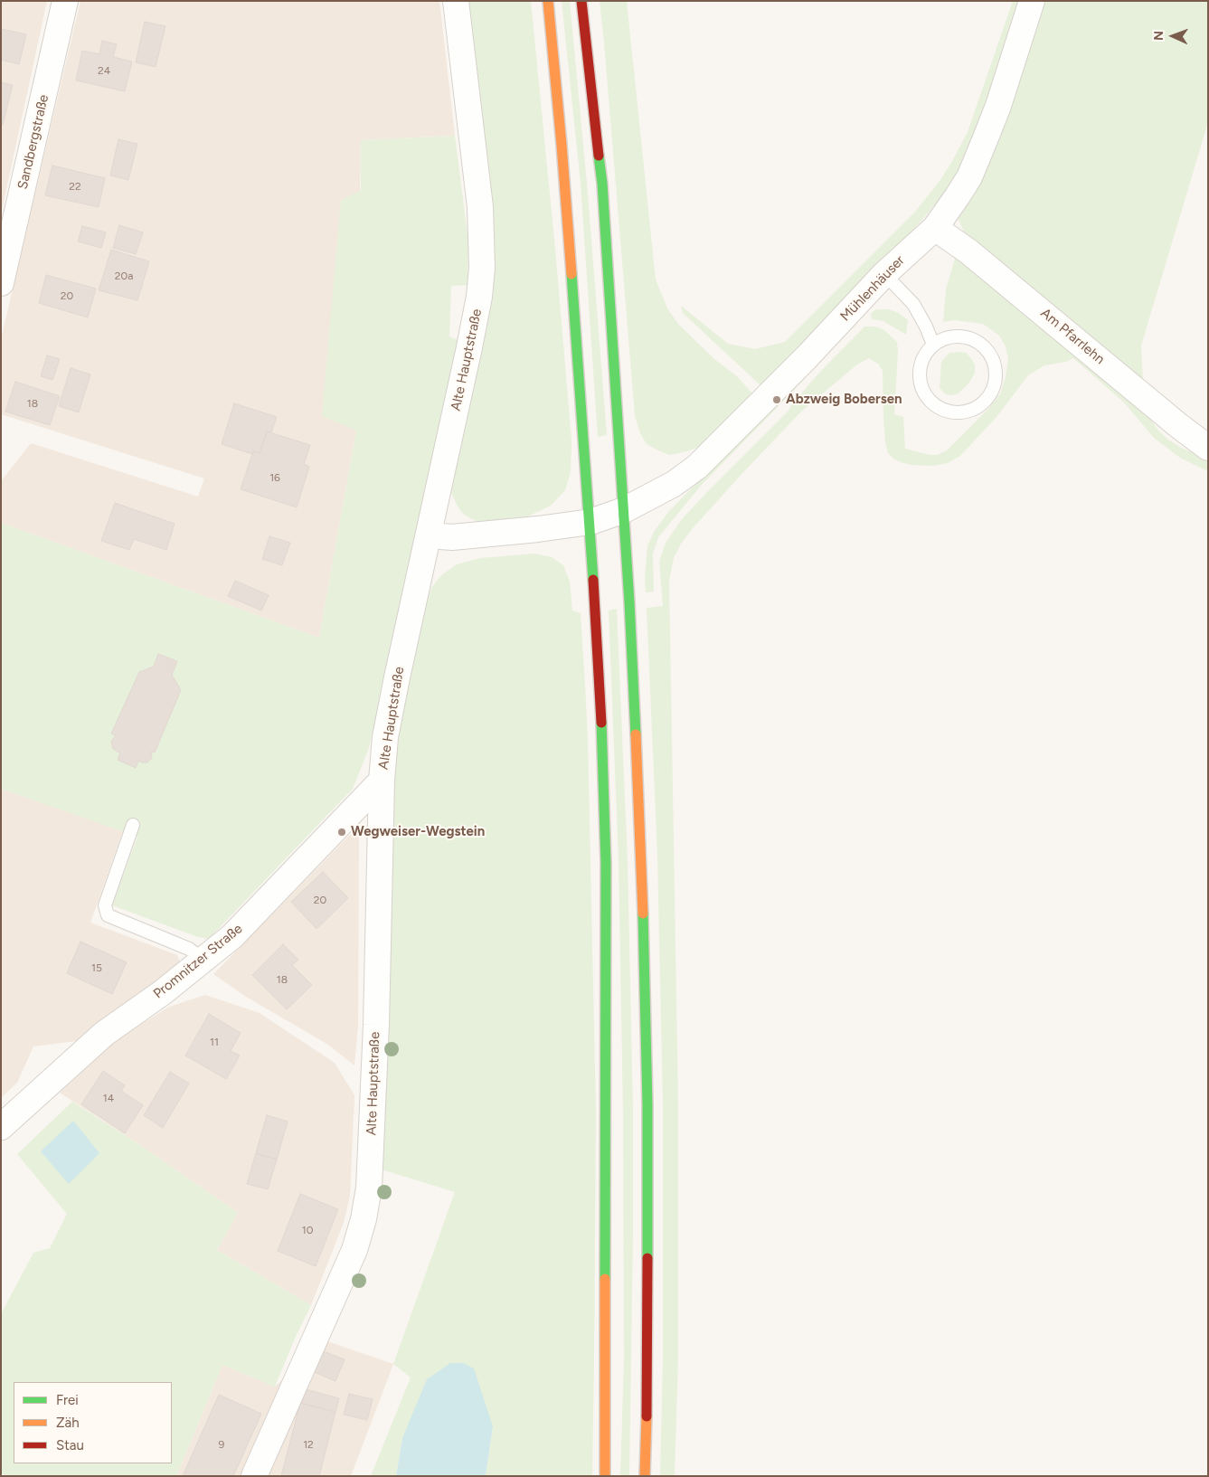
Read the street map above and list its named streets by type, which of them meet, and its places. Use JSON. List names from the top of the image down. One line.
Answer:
{"streets":{"street":["Sandbergstraße","Mühlenhäuser","Am Pfarrlehn","Alte Hauptstraße","Promnitzer Straße"]},"crossings":[["Mühlenhäuser","Am Pfarrlehn"],["Mühlenhäuser","Alte Hauptstraße"],["Alte Hauptstraße","Promnitzer Straße"]],"places":["Abzweig Bobersen","Wegweiser-Wegstein"],"house_numbers":["24","22","20a","20","18","16","20","15","18","11","14","10","9","12"],"legend":["Frei","Zäh","Stau"],"north":"left"}
